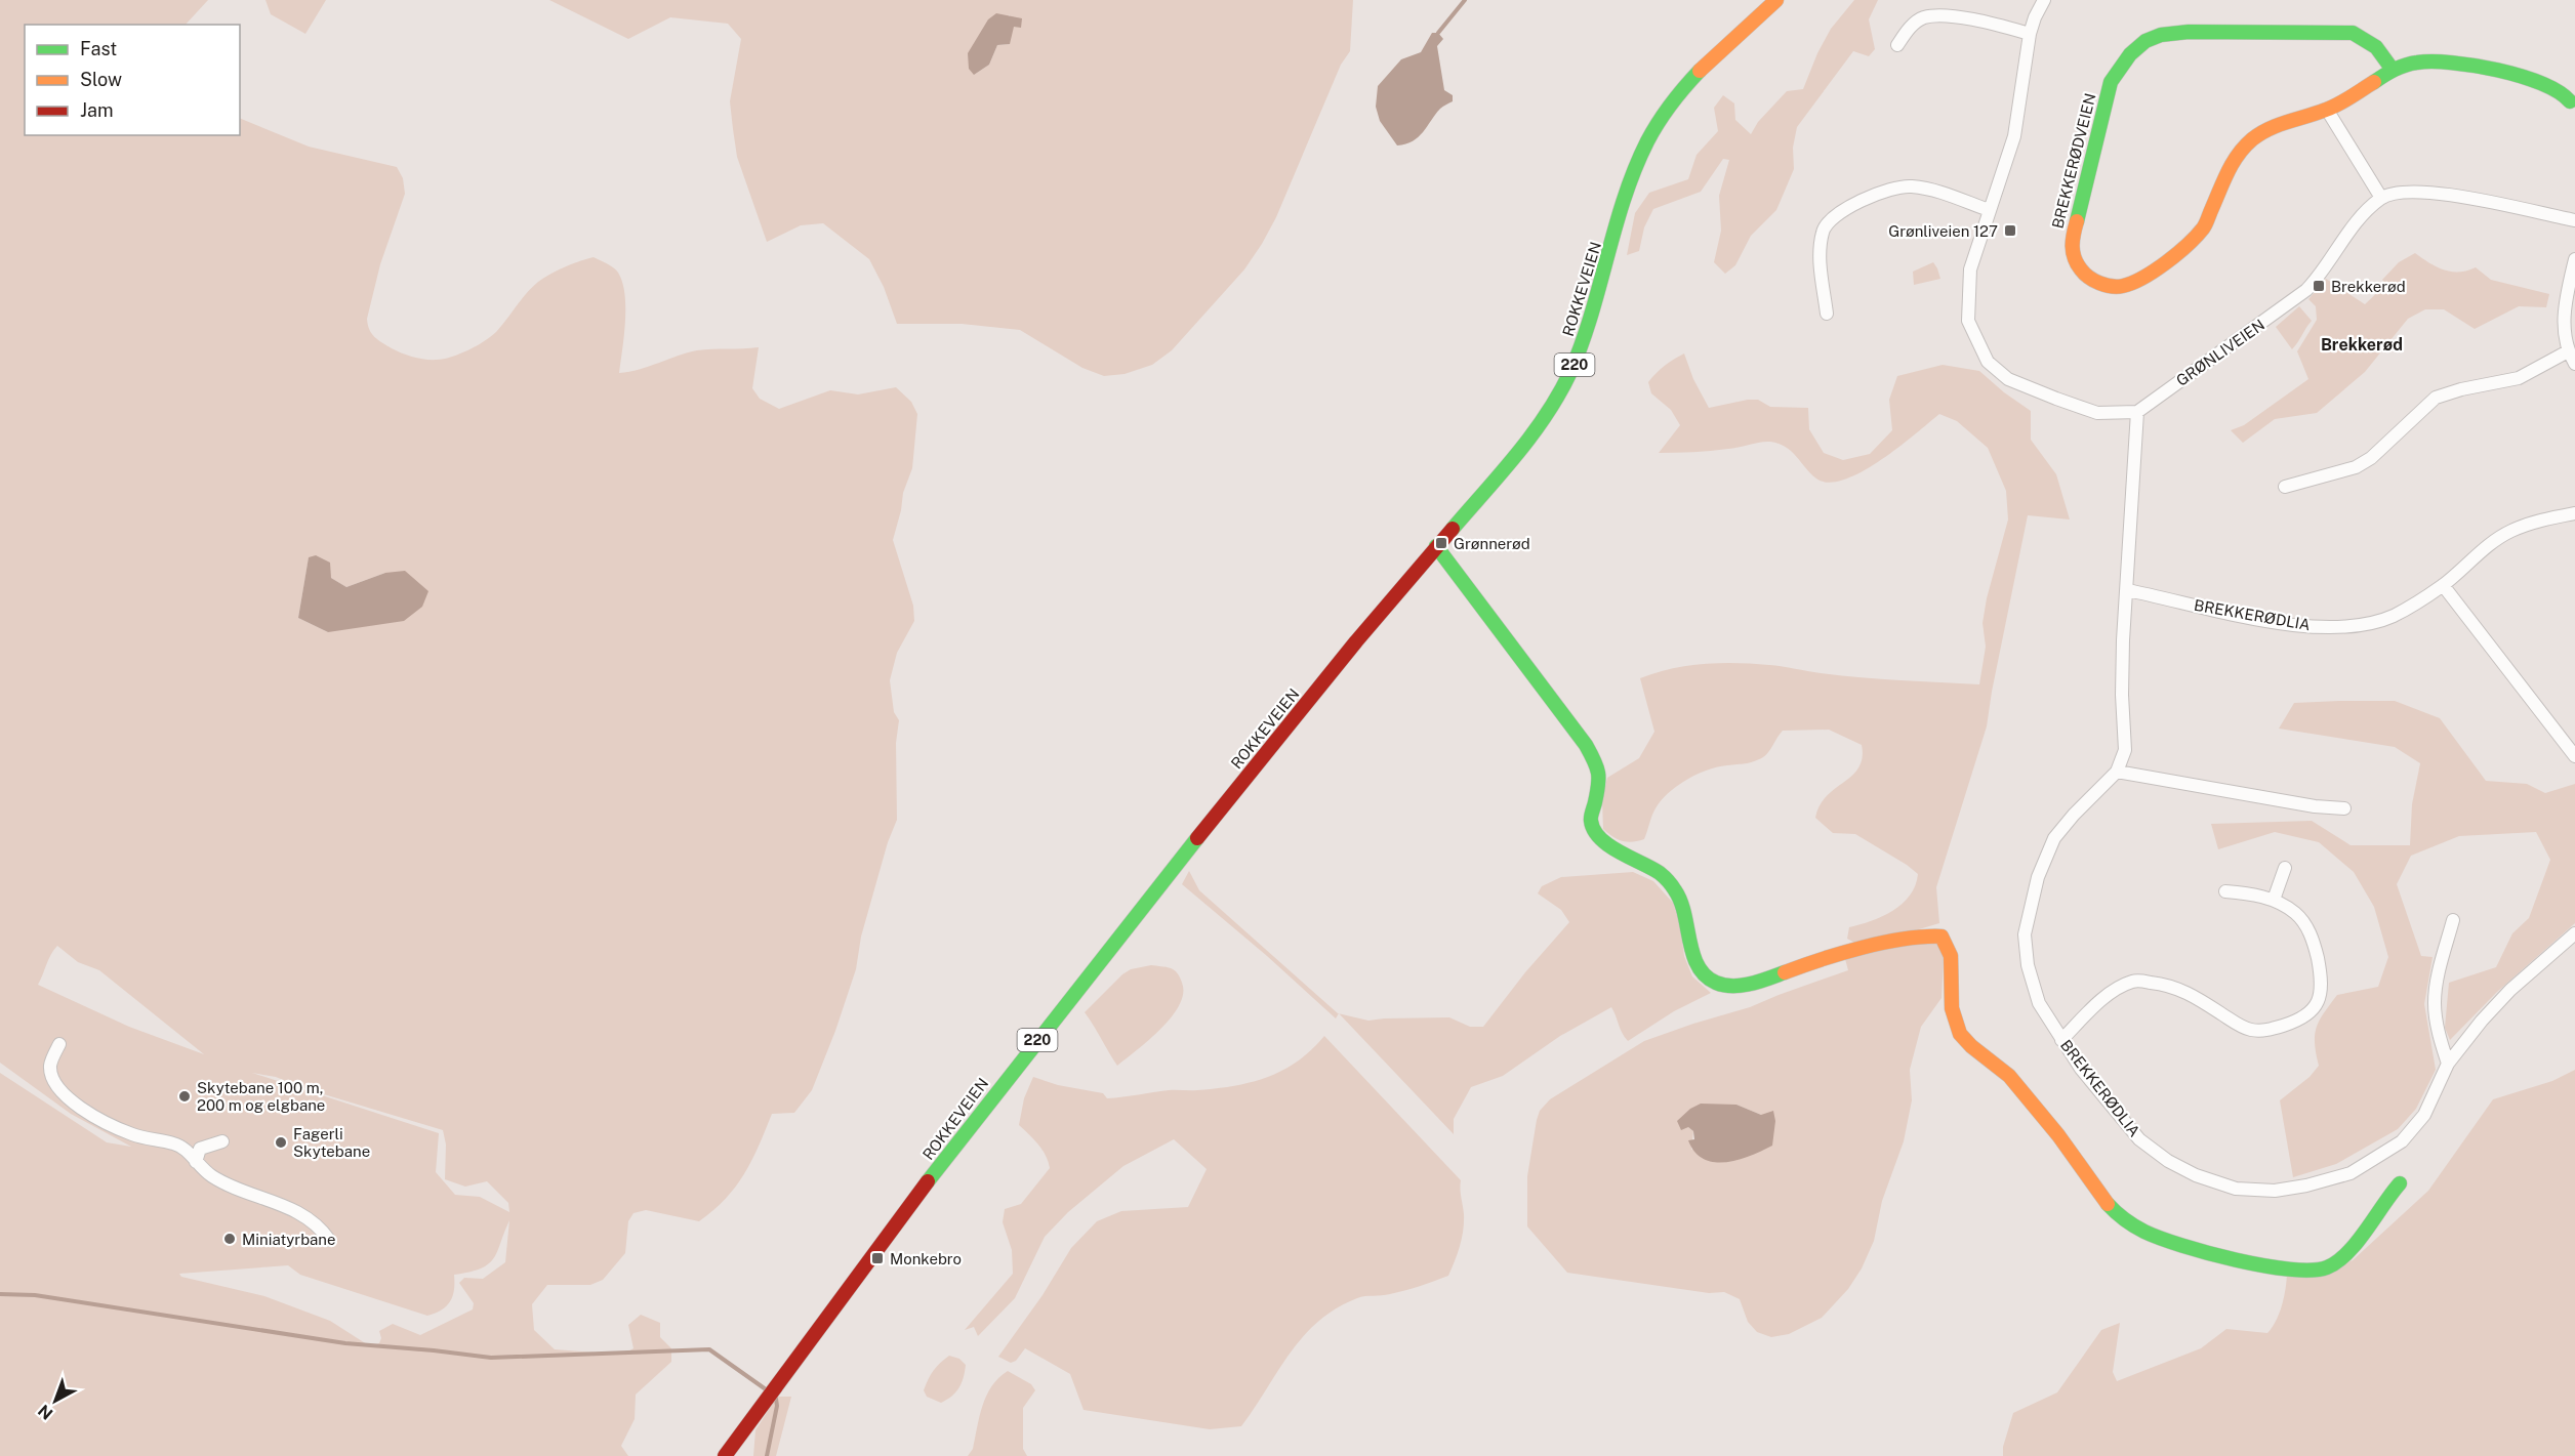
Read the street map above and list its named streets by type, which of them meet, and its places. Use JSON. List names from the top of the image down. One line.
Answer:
{"streets":{"street":["BREKKERØDVEIEN","ROKKEVEIEN","GRØNLIVEIEN","220","BREKKERØDLIA"]},"districts":["Brekkerød"],"places":{"transit":["Grønliveien 127","Brekkerød","Grønnerød","Monkebro"],"other":["Skytebane 100 m, 200 m og elgbane","Fagerli Skytebane","Miniatyrbane"]},"legend":["Fast","Slow","Jam"],"north":"bottom left"}
